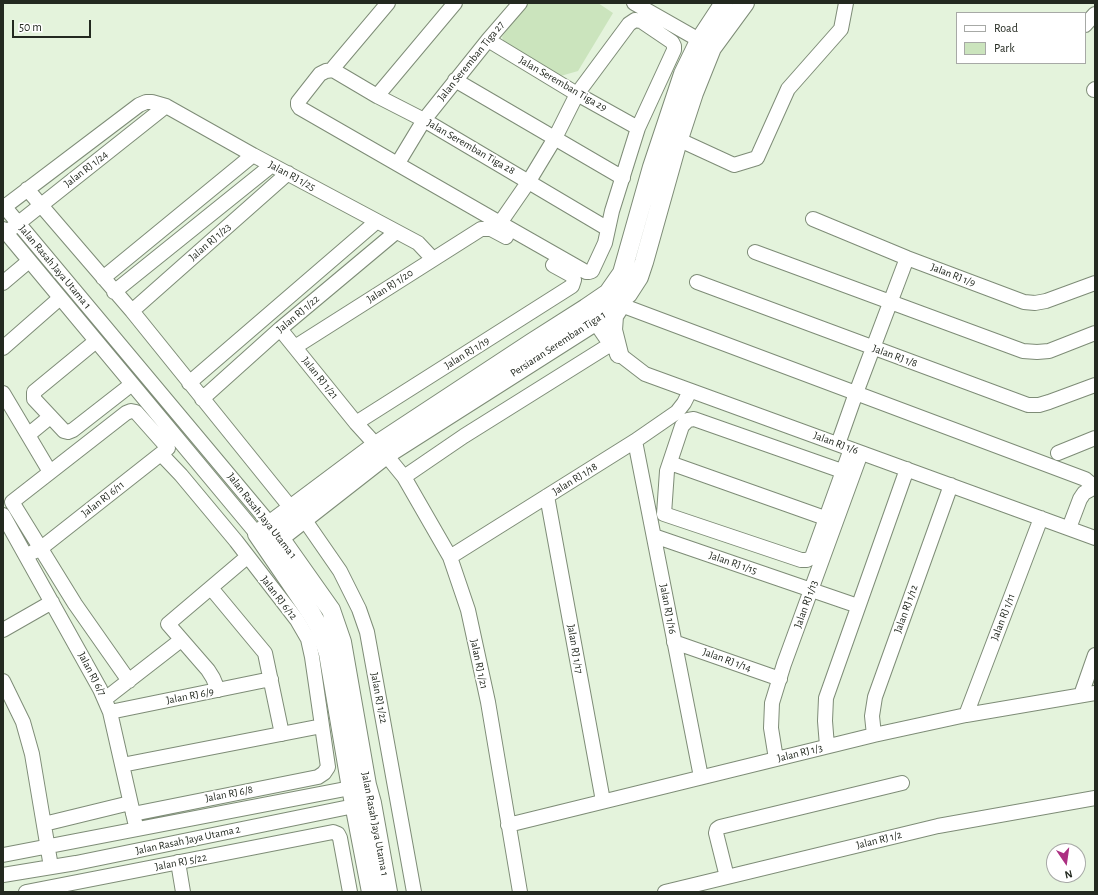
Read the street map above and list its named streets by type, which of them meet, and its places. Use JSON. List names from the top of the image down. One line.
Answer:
{"streets":{"main road":["Jalan Rasah Jaya Utama 1","Persiaran Seremban Tiga 1"],"street":["Jalan Seremban Tiga 27","Jalan Seremban Tiga 29","Jalan Seremban Tiga 28","Jalan RJ 1/24","Jalan RJ 1/25","Jalan RJ 1/23","Jalan RJ 1/9","Jalan RJ 1/20","Jalan RJ 1/22","Jalan RJ 1/19","Jalan RJ 1/8","Jalan RJ 1/21","Jalan RJ 1/6","Jalan RJ 1/18","Jalan RJ 6/11","Jalan RJ 1/15","Jalan RJ 6/12","Jalan RJ 1/13","Jalan RJ 1/16","Jalan RJ 1/12","Jalan RJ 1/11","Jalan RJ 1/17","Jalan RJ 1/14","Jalan RJ 6/7","Jalan RJ 6/9","Jalan RJ 1/3","Jalan RJ 6/8","Jalan Rasah Jaya Utama 2","Jalan RJ 1/2","Jalan RJ 5/22"]},"crossings":[["Jalan Seremban Tiga 27","Jalan Seremban Tiga 29"],["Jalan Seremban Tiga 27","Jalan Seremban Tiga 28"],["Jalan RJ 1/24","Jalan RJ 1/25"],["Jalan RJ 1/24","Jalan Rasah Jaya Utama 1"],["Jalan RJ 1/24","Jalan RJ 1/22"],["Jalan RJ 1/25","Jalan RJ 1/23"],["Jalan RJ 1/25","Jalan RJ 1/20"],["Jalan RJ 1/25","Jalan RJ 1/22"],["Jalan RJ 1/23","Jalan RJ 1/22"],["Jalan Rasah Jaya Utama 1","Persiaran Seremban Tiga 1"],["Jalan Rasah Jaya Utama 1","Jalan RJ 6/11"],["Jalan Rasah Jaya Utama 1","Jalan RJ 6/12"],["Jalan Rasah Jaya Utama 1","Jalan Rasah Jaya Utama 2"],["Jalan RJ 1/20","Jalan RJ 1/19"],["Jalan RJ 1/20","Jalan RJ 1/21"],["Jalan RJ 1/22","Persiaran Seremban Tiga 1"],["Jalan RJ 1/22","Jalan RJ 1/21"],["Persiaran Seremban Tiga 1","Jalan RJ 1/21"],["Persiaran Seremban Tiga 1","Jalan RJ 1/6"],["Jalan RJ 1/19","Jalan RJ 1/21"],["Jalan RJ 1/21","Jalan RJ 1/18"],["Jalan RJ 1/21","Jalan RJ 1/3"],["Jalan RJ 1/6","Jalan RJ 1/18"],["Jalan RJ 1/6","Jalan RJ 1/13"],["Jalan RJ 1/6","Jalan RJ 1/12"],["Jalan RJ 1/6","Jalan RJ 1/11"],["Jalan RJ 1/18","Jalan RJ 1/16"],["Jalan RJ 1/18","Jalan RJ 1/17"],["Jalan RJ 6/11","Jalan RJ 6/12"],["Jalan RJ 6/11","Jalan RJ 6/7"],["Jalan RJ 1/15","Jalan RJ 1/13"],["Jalan RJ 1/15","Jalan RJ 1/16"],["Jalan RJ 6/12","Jalan RJ 6/8"],["Jalan RJ 1/13","Jalan RJ 1/14"],["Jalan RJ 1/13","Jalan RJ 1/3"],["Jalan RJ 1/16","Jalan RJ 1/14"],["Jalan RJ 1/16","Jalan RJ 1/3"],["Jalan RJ 1/12","Jalan RJ 1/3"],["Jalan RJ 1/11","Jalan RJ 1/3"],["Jalan RJ 1/17","Jalan RJ 1/3"],["Jalan RJ 6/7","Jalan RJ 6/9"],["Jalan RJ 6/7","Jalan RJ 6/8"],["Jalan RJ 6/7","Jalan Rasah Jaya Utama 2"]],"legend":["Road","Park"],"scale_bar":"50 m","north":"bottom"}
